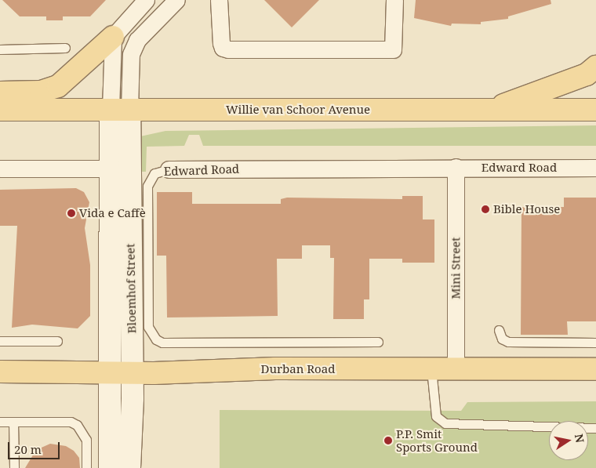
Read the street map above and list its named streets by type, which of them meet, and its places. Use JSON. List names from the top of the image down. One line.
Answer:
{"streets":{"main road":["Willie van Schoor Avenue","Durban Road"],"street":["Edward Road","Mini Street","Bloemhof Street"]},"crossings":[["Willie van Schoor Avenue","Bloemhof Street"],["Edward Road","Mini Street"],["Mini Street","Durban Road"],["Bloemhof Street","Durban Road"]],"places":["Bible House","Vida e Caffè","P.P. Smit Sports Ground"],"scale_bar":"20 m","north":"right"}
